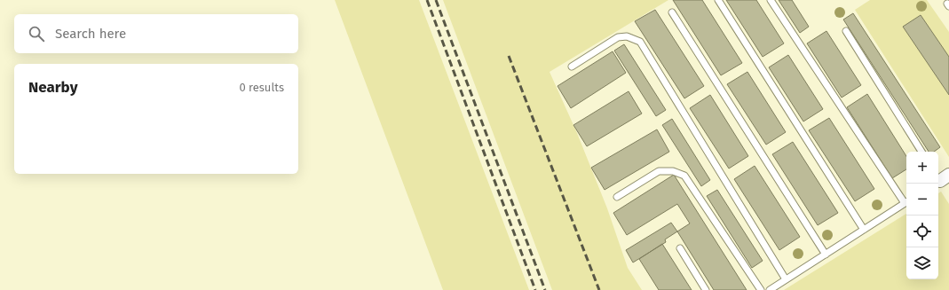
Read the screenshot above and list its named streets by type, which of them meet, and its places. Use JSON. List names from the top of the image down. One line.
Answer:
{"page":{"search":"Search here","heading":["Nearby","0 results"],"map_buttons":["+","−"]}}
